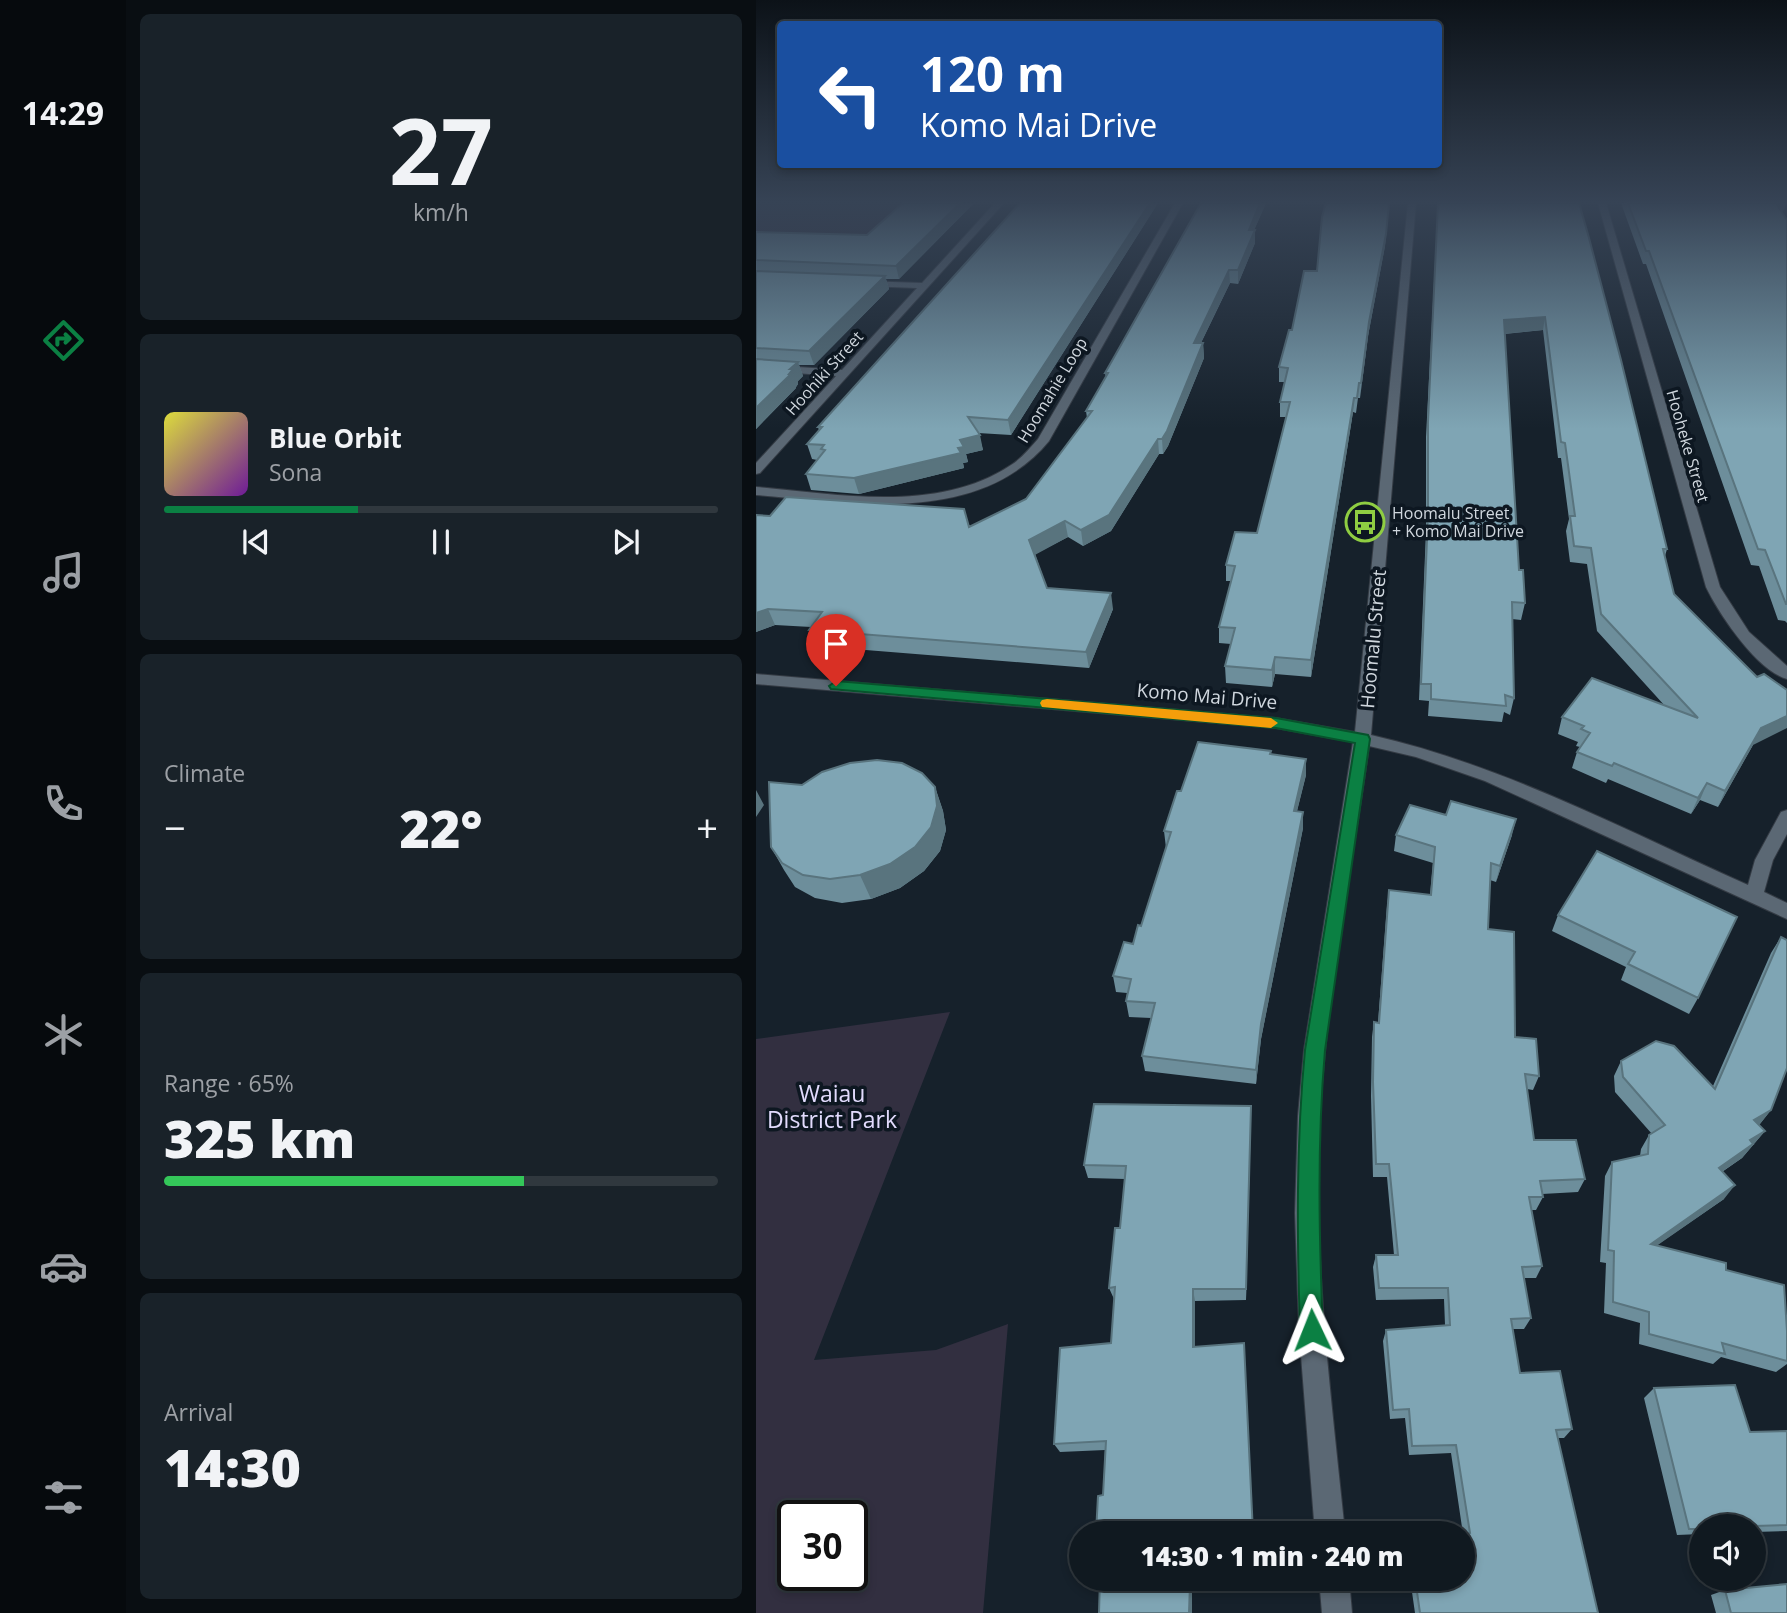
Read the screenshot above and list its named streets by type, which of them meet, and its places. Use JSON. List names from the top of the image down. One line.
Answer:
{"streets":{"street":["Hoohiki Street","Hoomahie Loop","Hooheke Street","Hoomalu Street","Komo Mai Drive"]},"crossings":[["Hoomalu Street","Komo Mai Drive"]],"parks":["Waiau District Park"],"places":{"bus stop":["Hoomalu Street + Komo Mai Drive"]},"page":{"tabs":"14:29","tile":[["27","km/h"],"Climate",["Range · 65%","325 km"],["Arrival","14:30"]],"turn":["120 m","Komo Mai Drive"],"song":["Blue Orbit","Sona"],"heat":["−","22°","+"],"limit":"30","trip":"14:30 · 1 min · 240 m"}}
